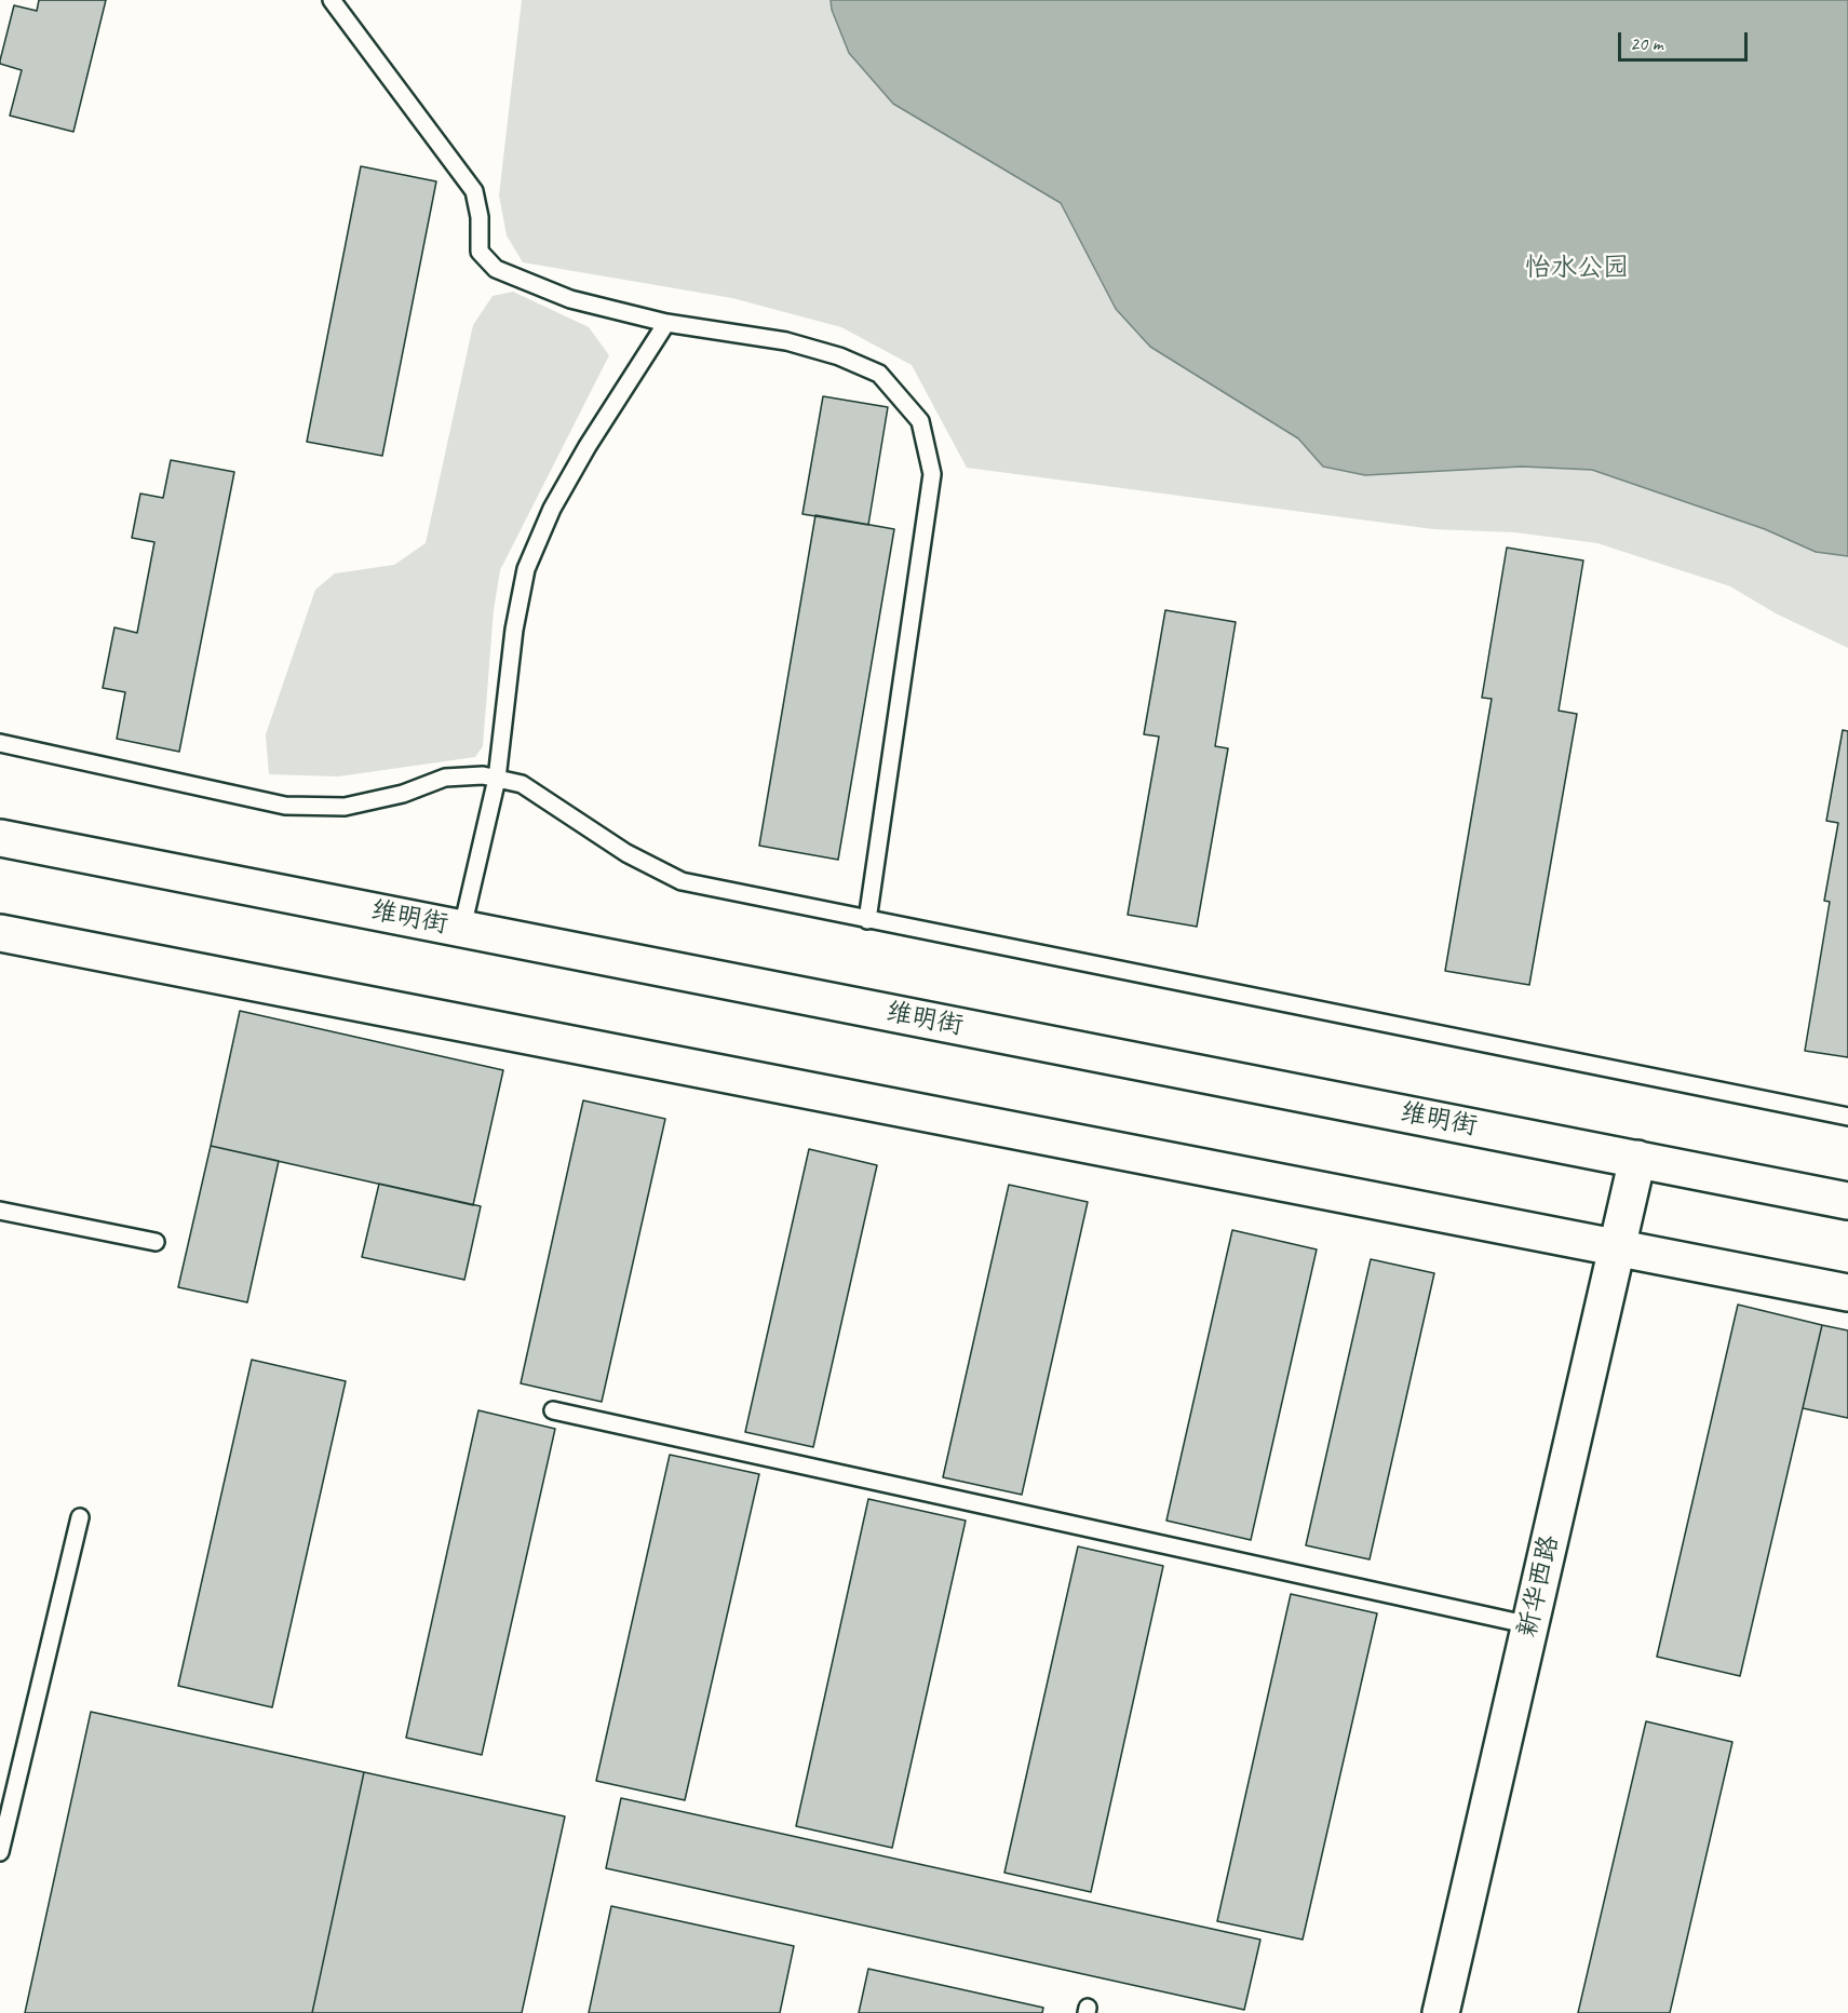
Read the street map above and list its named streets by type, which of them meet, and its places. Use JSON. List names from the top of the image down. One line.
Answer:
{"streets":{"street":["维明街","新华西路"]},"crossings":[["维明街","新华西路"]],"parks":["怡水公园"],"scale_bar":"20 m"}
